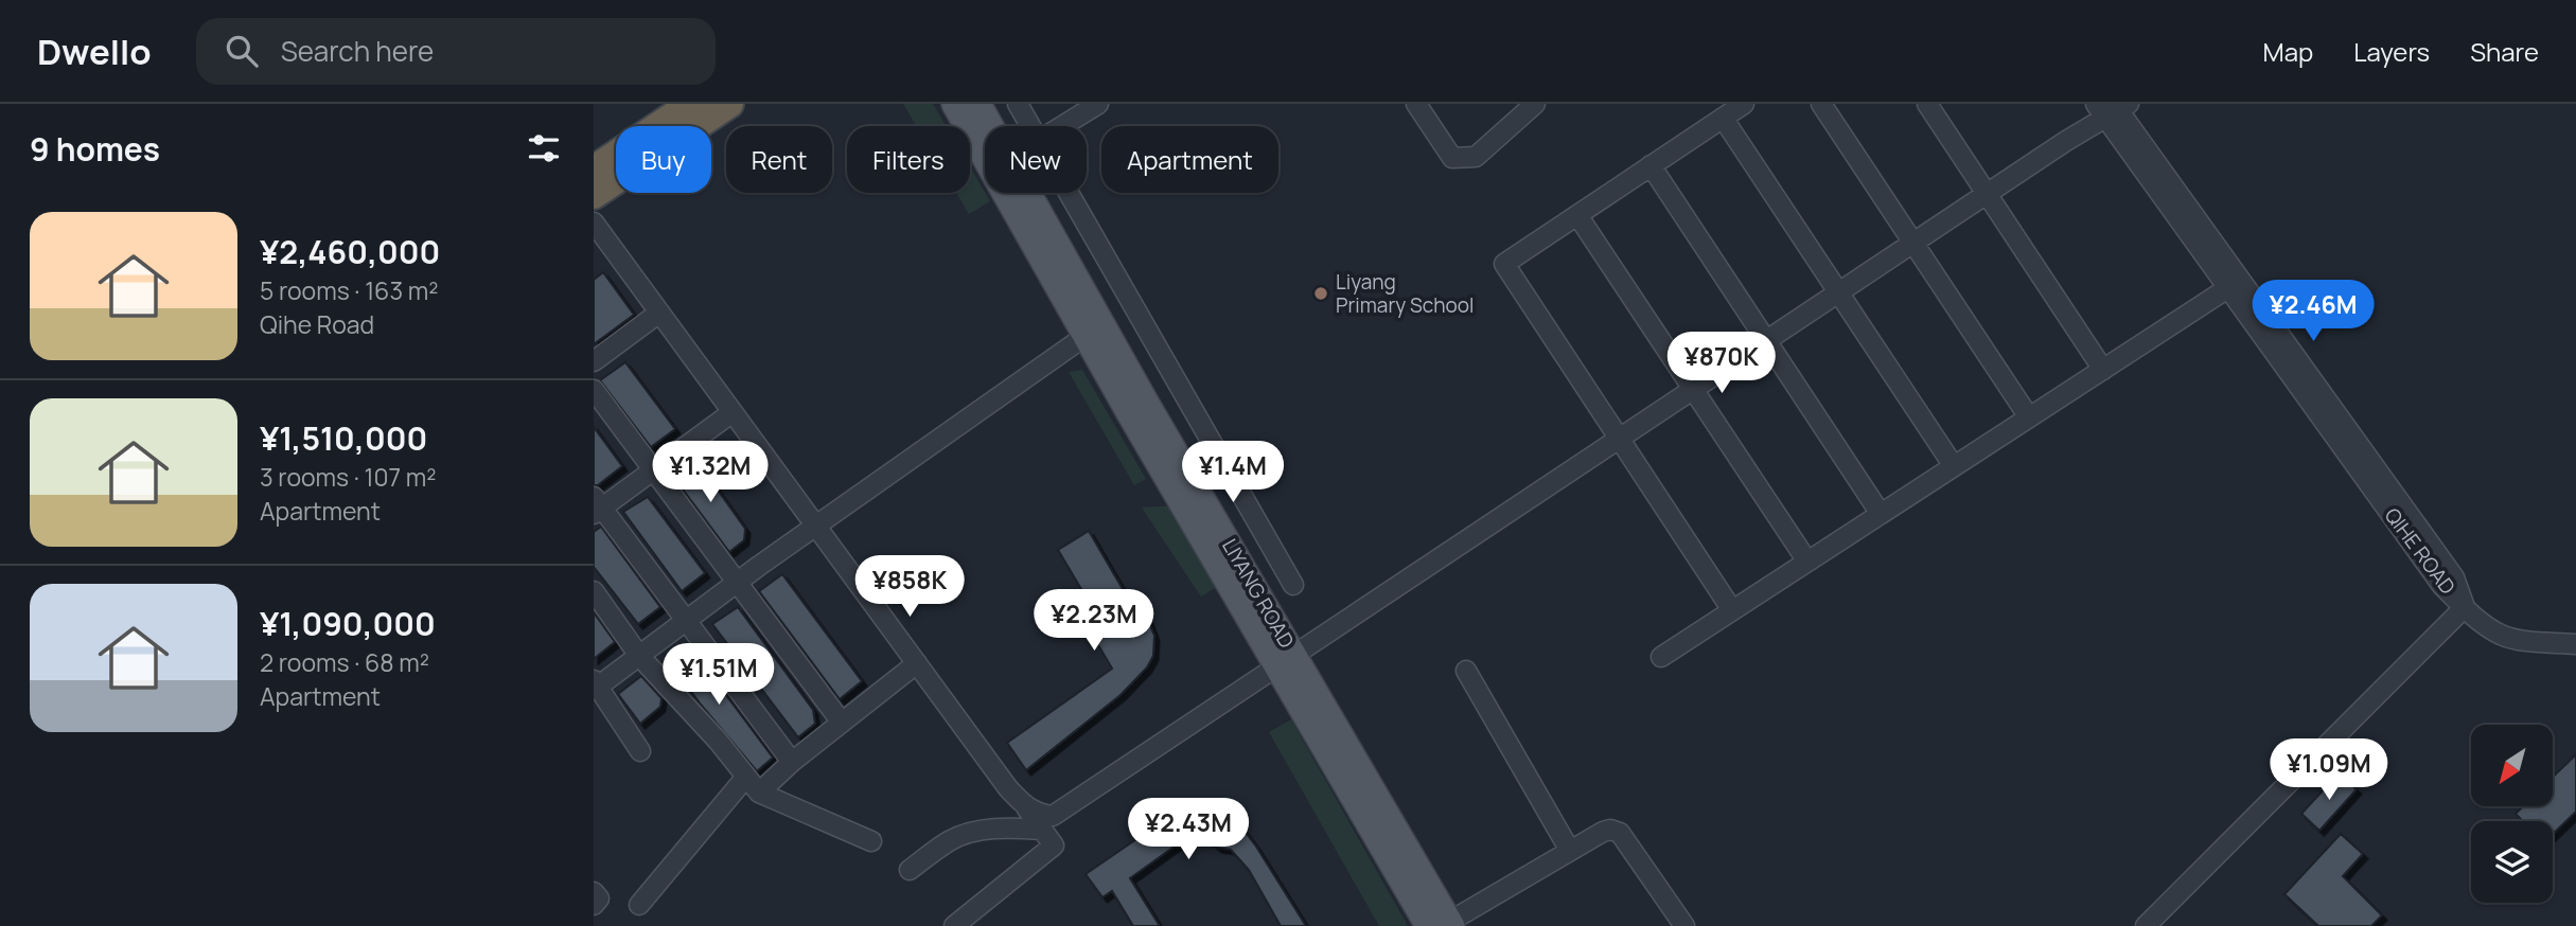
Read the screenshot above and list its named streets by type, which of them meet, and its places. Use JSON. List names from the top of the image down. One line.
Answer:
{"streets":{"main road":["LIYANG ROAD"],"street":["QIHE ROAD"]},"places":["Liyang Primary School"],"north":"bottom left","page":{"header":"Dwello","search":"Search here","nav":["Map","Layers","Share"],"heading":"9 homes","chip":["Buy","Rent","Filters","New","Apartment"],"list":[{"name":"¥2,460,000","note":"5 rooms · 163 m² · Qihe Road"},{"name":"¥1,510,000","note":"3 rooms · 107 m² · Apartment"},{"name":"¥1,090,000","note":"2 rooms · 68 m² · Apartment"}],"price":["¥2.46M","¥870K","¥1.32M","¥1.4M","¥858K","¥2.23M","¥1.51M","¥1.09M","¥2.43M"]}}
